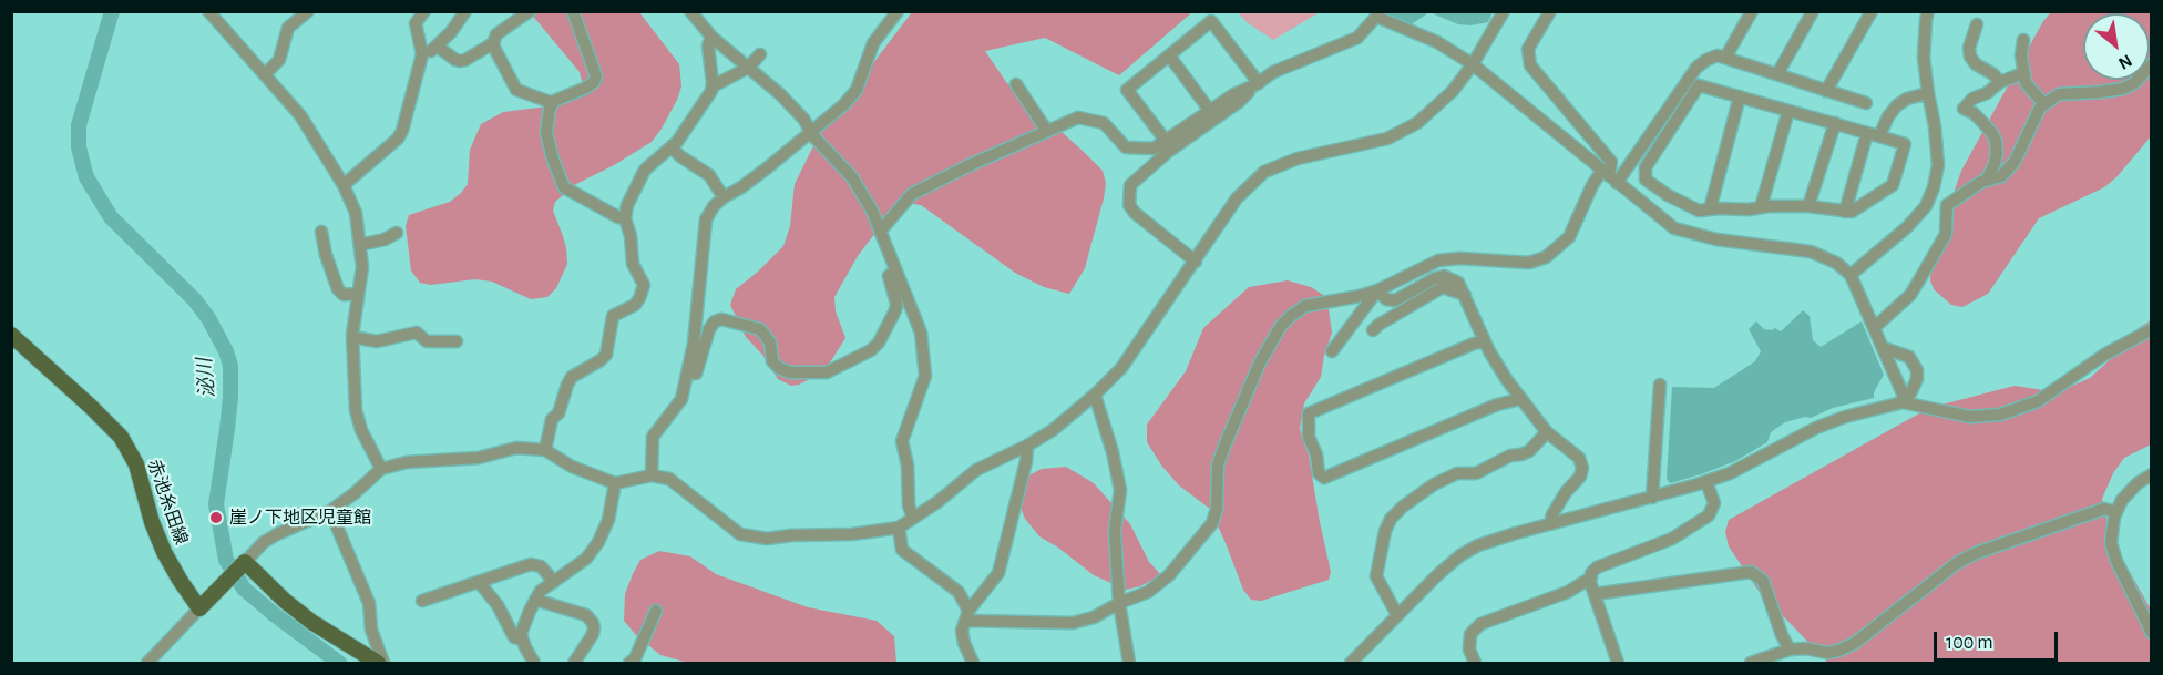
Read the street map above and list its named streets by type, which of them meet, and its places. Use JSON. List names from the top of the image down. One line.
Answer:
{"streets":{"main road":["赤池糸田線"]},"water":["泌川"],"places":["崖ノ下地区児童館"],"scale_bar":"100 m","north":"bottom right"}
